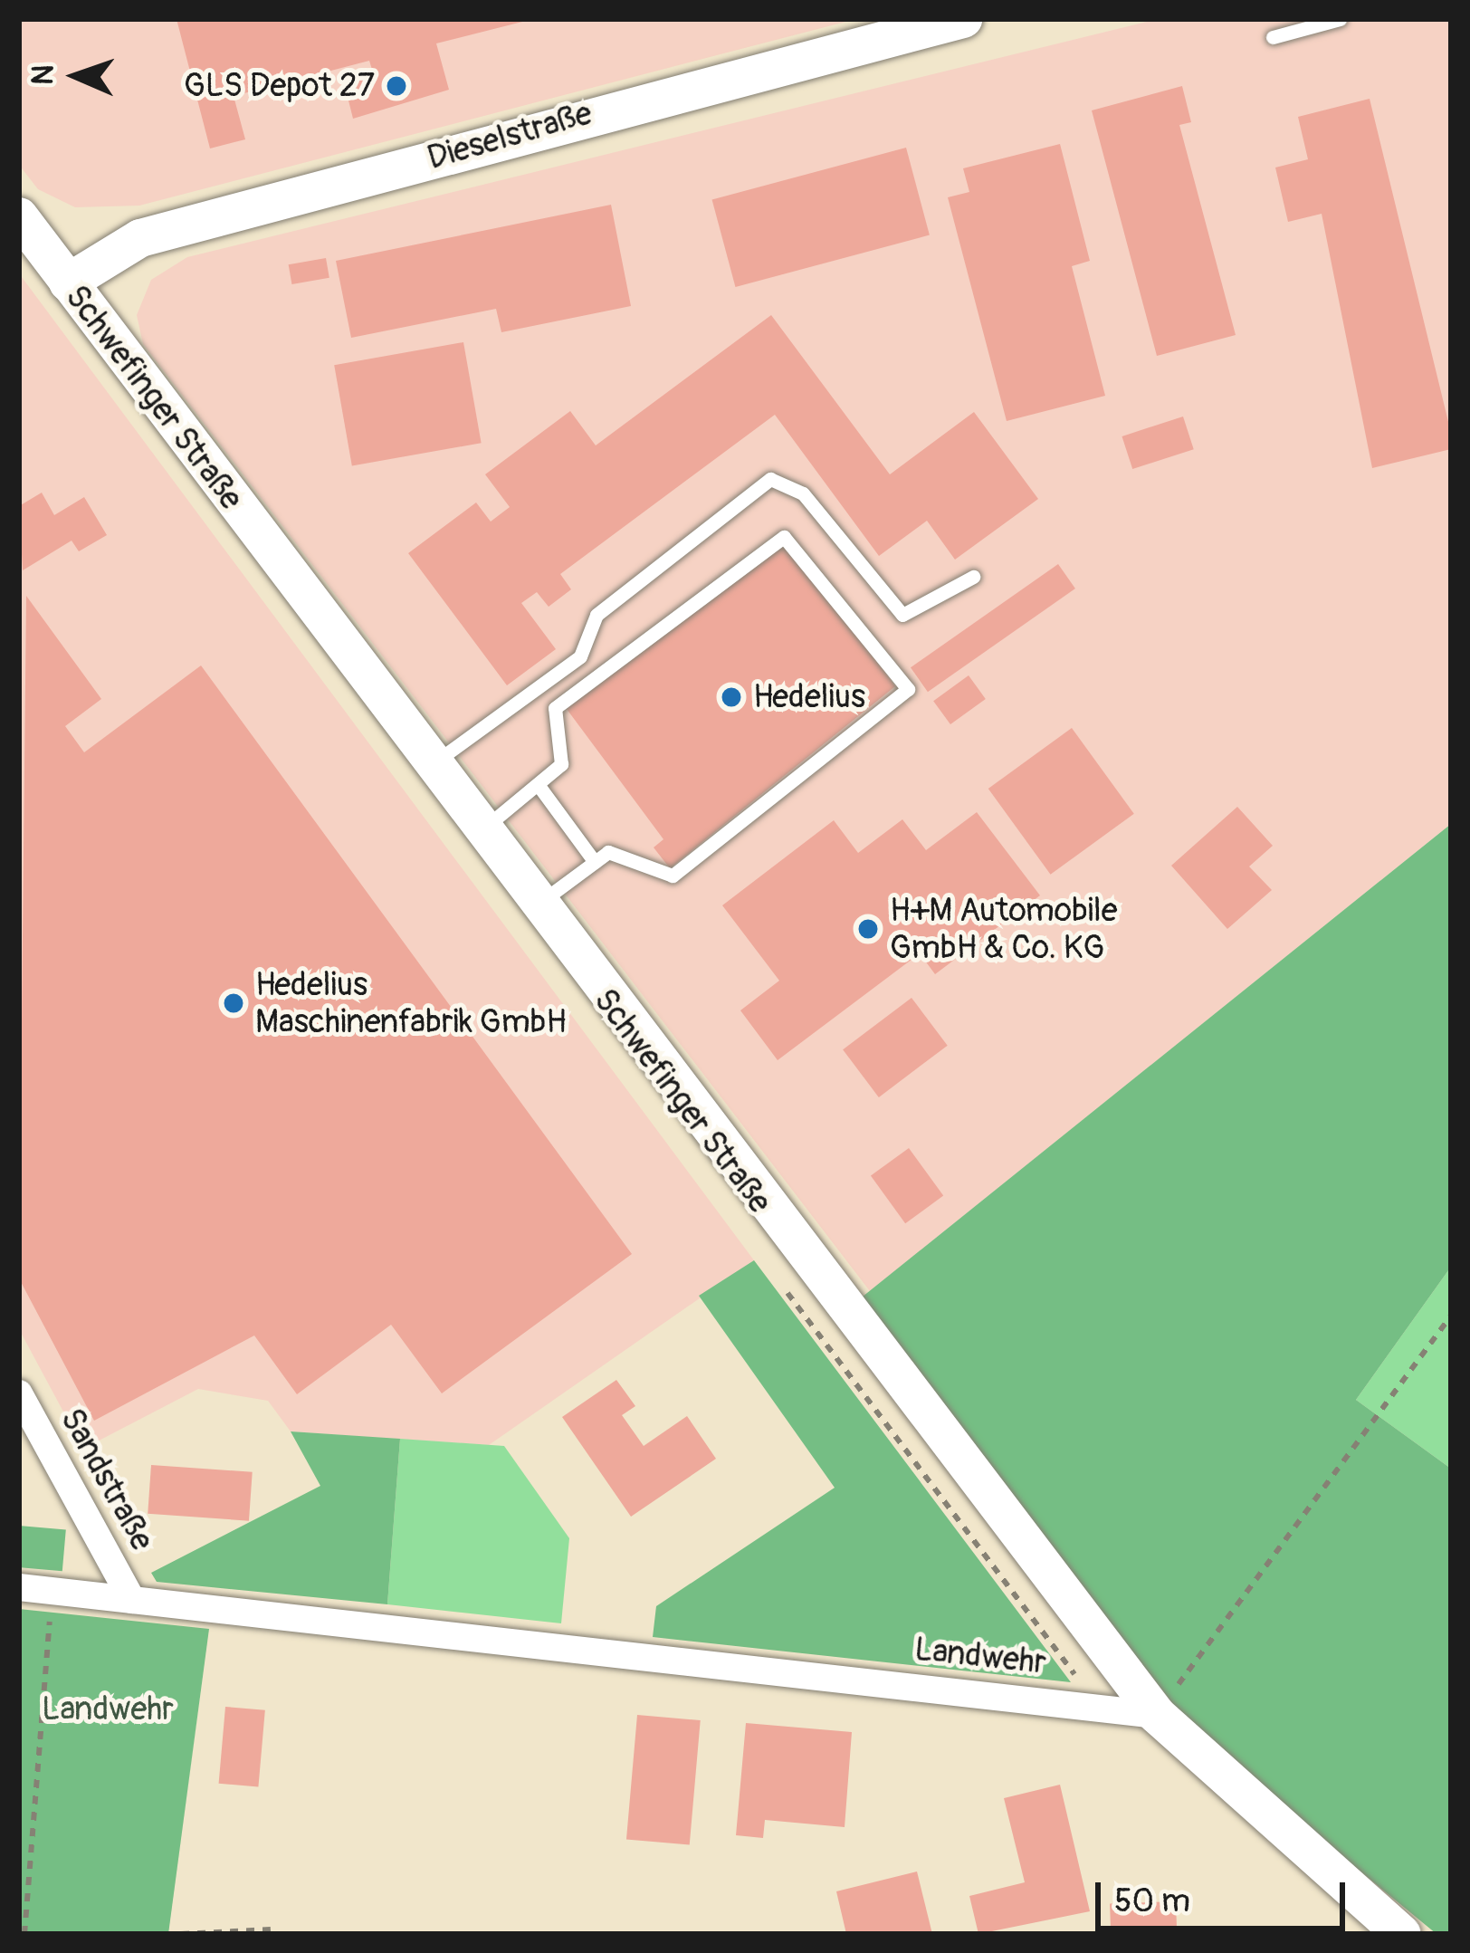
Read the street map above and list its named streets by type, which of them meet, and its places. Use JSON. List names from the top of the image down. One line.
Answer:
{"streets":{"street":["Dieselstraße","Schwefinger Straße","Sandstraße","Landwehr"]},"crossings":[["Dieselstraße","Schwefinger Straße"],["Schwefinger Straße","Landwehr"],["Sandstraße","Landwehr"]],"parks":["Landwehr"],"places":["GLS Depot 27","Hedelius","H+M Automobile GmbH & Co. KG","Hedelius Maschinenfabrik GmbH"],"scale_bar":"50 m","north":"left"}
